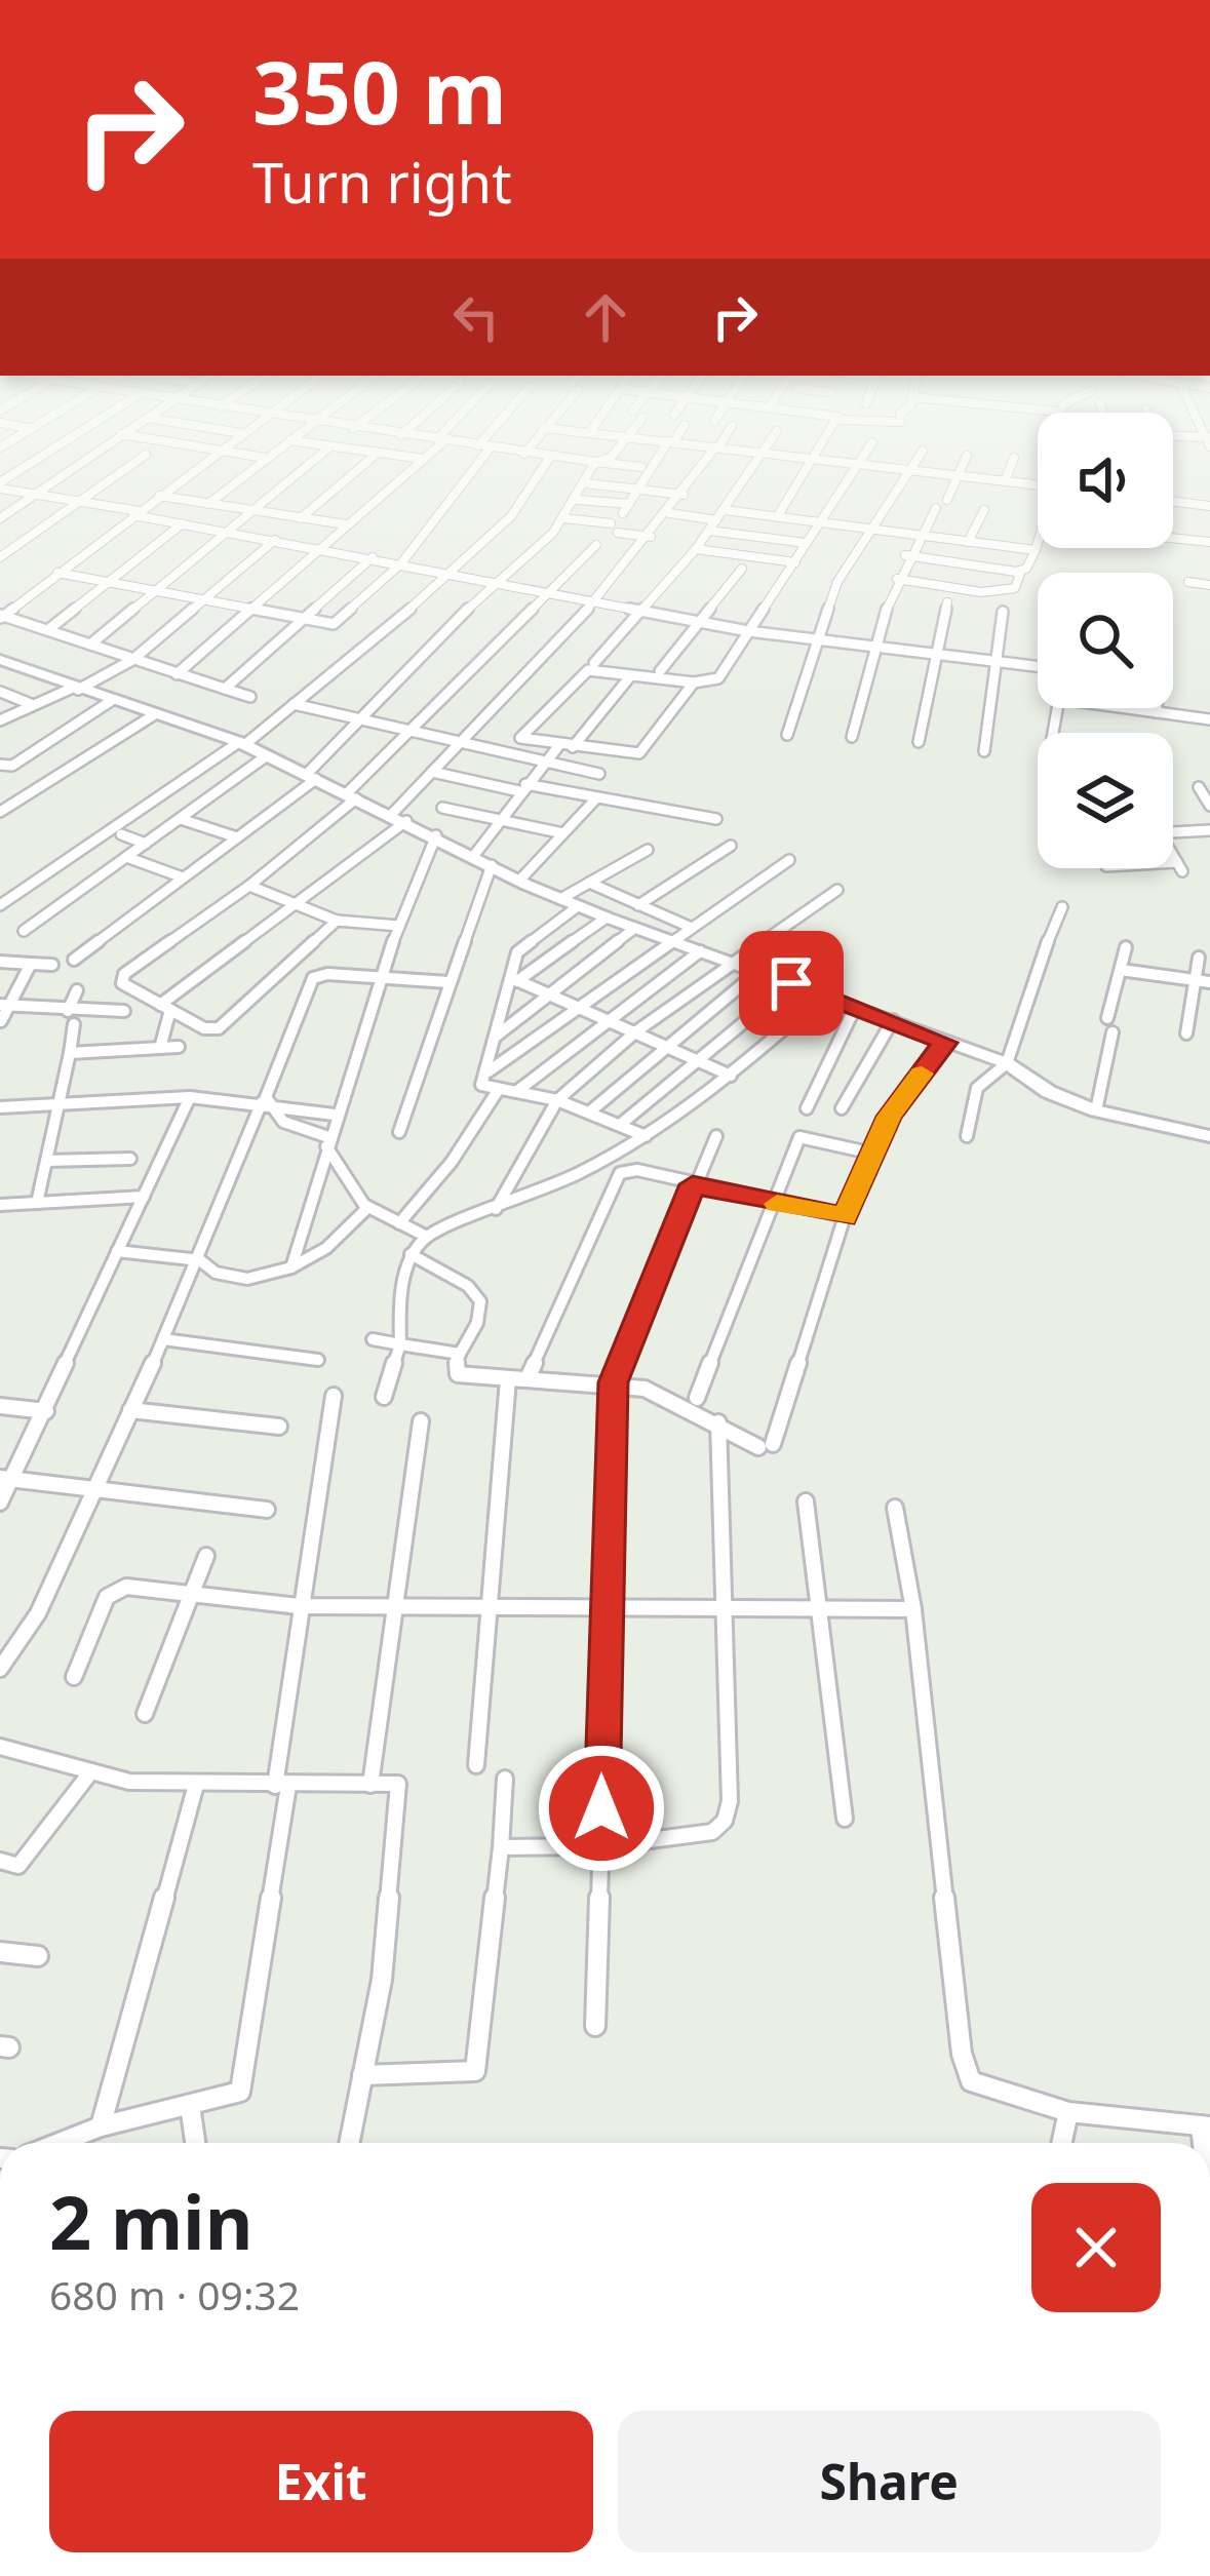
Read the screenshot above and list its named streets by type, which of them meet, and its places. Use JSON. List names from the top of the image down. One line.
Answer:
{"page":{"turn":["350 m","Turn right"],"heading":["2 min","680 m · 09:32"],"buttons":["Exit","Share"]}}
